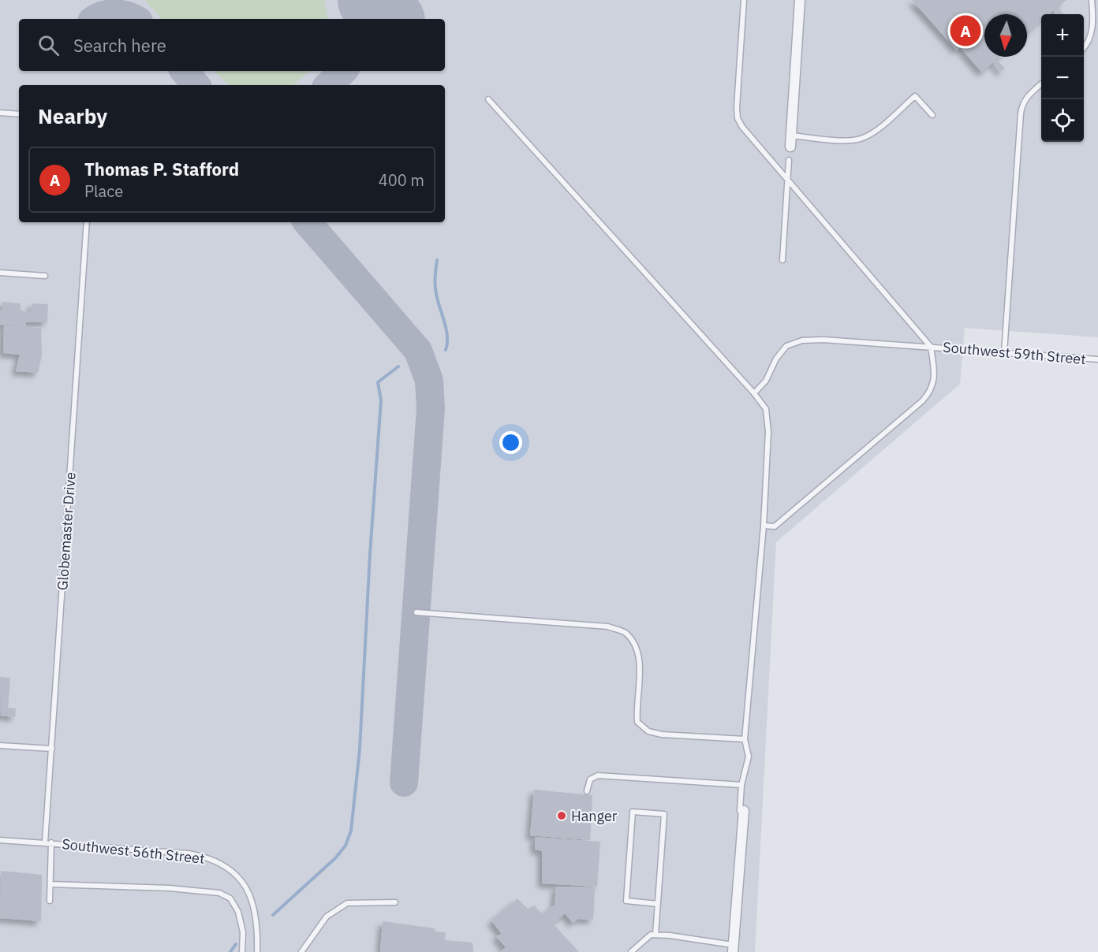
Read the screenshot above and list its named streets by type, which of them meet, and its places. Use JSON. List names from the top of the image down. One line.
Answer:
{"streets":{"lane":["Southwest 59th Street","Globemaster Drive","Southwest 56th Street"]},"crossings":[["Globemaster Drive","Southwest 56th Street"]],"places":["Hanger"],"north":"bottom","page":{"pins":"A","map_buttons":["+","−"],"search":"Search here","heading":"Nearby","list":[{"mark":"A","name":"Thomas P. Stafford","note":"Place","value":"400 m"}]}}
